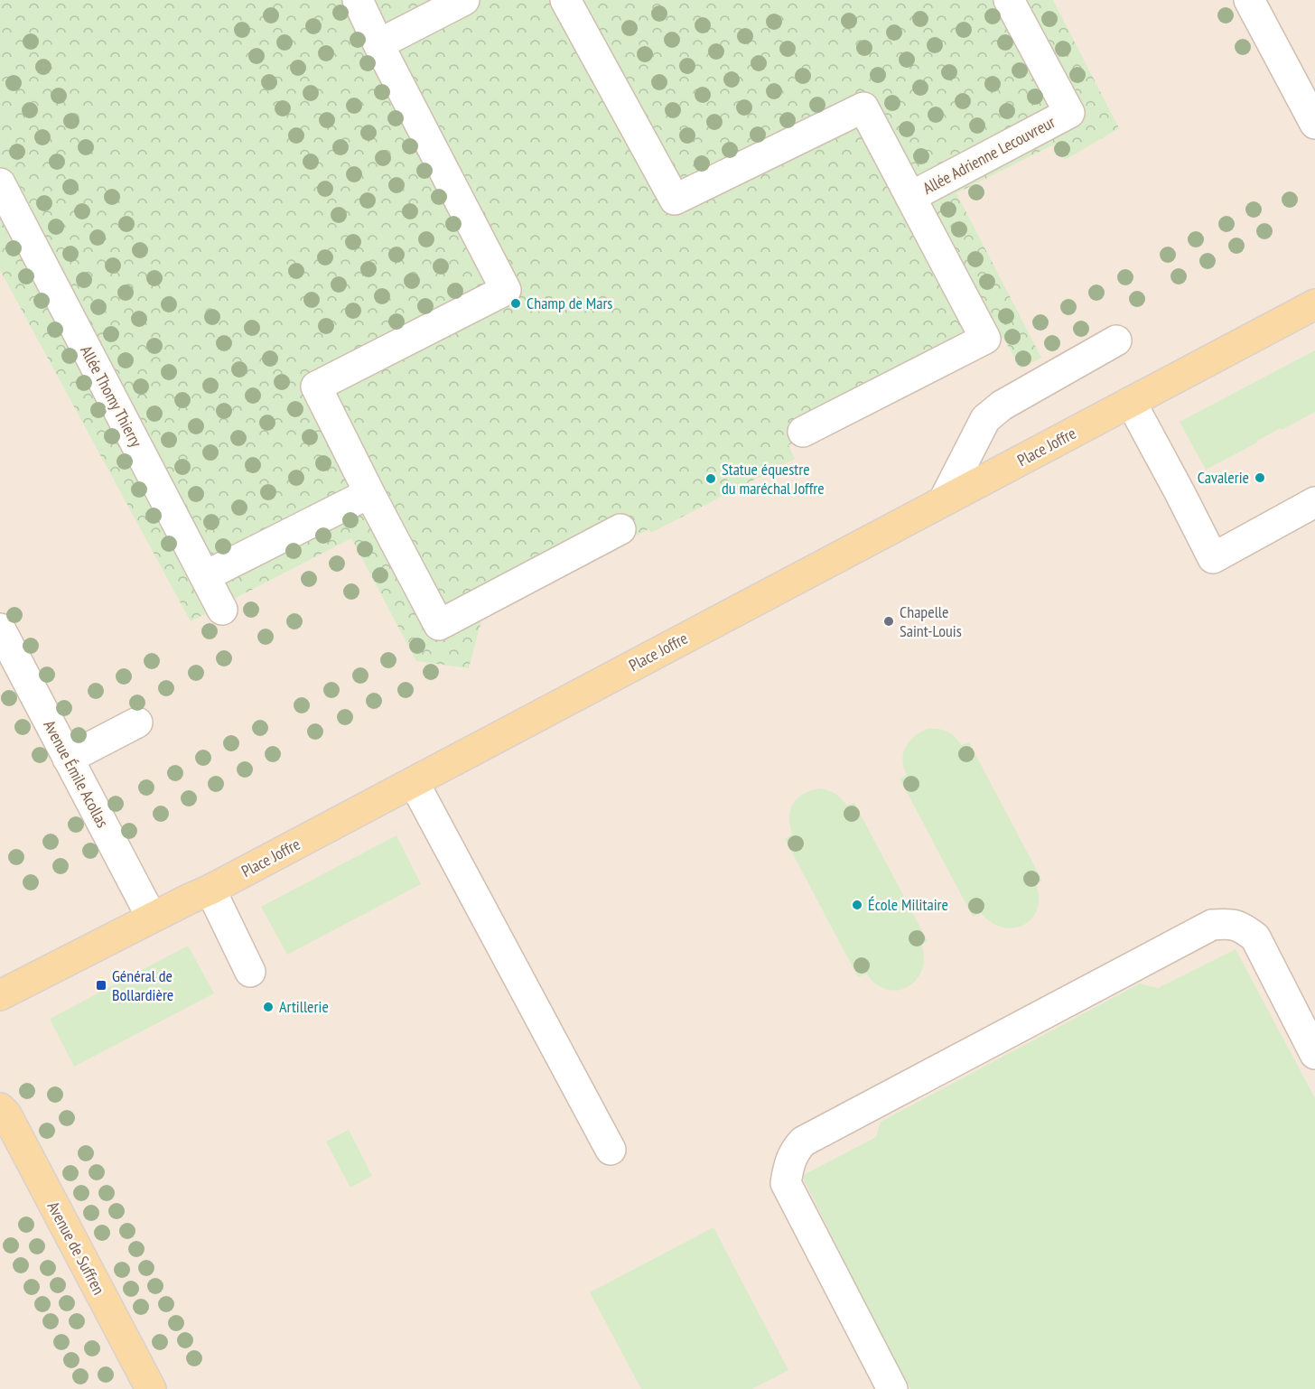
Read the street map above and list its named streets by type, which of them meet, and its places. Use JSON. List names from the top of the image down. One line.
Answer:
{"streets":{"main road":["Place Joffre","Avenue de Suffren"],"street":["Allée Adrienne Lecouvreur","Allée Thomy Thierry","Avenue Émile Acollas"]},"crossings":[["Place Joffre","Avenue Émile Acollas"]],"places":{"other":["Champ de Mars","Cavalerie","Statue équestre du maréchal Joffre","Chapelle Saint-Louis","École Militaire","Artillerie"],"transit":["Général de Bollardière"]}}
